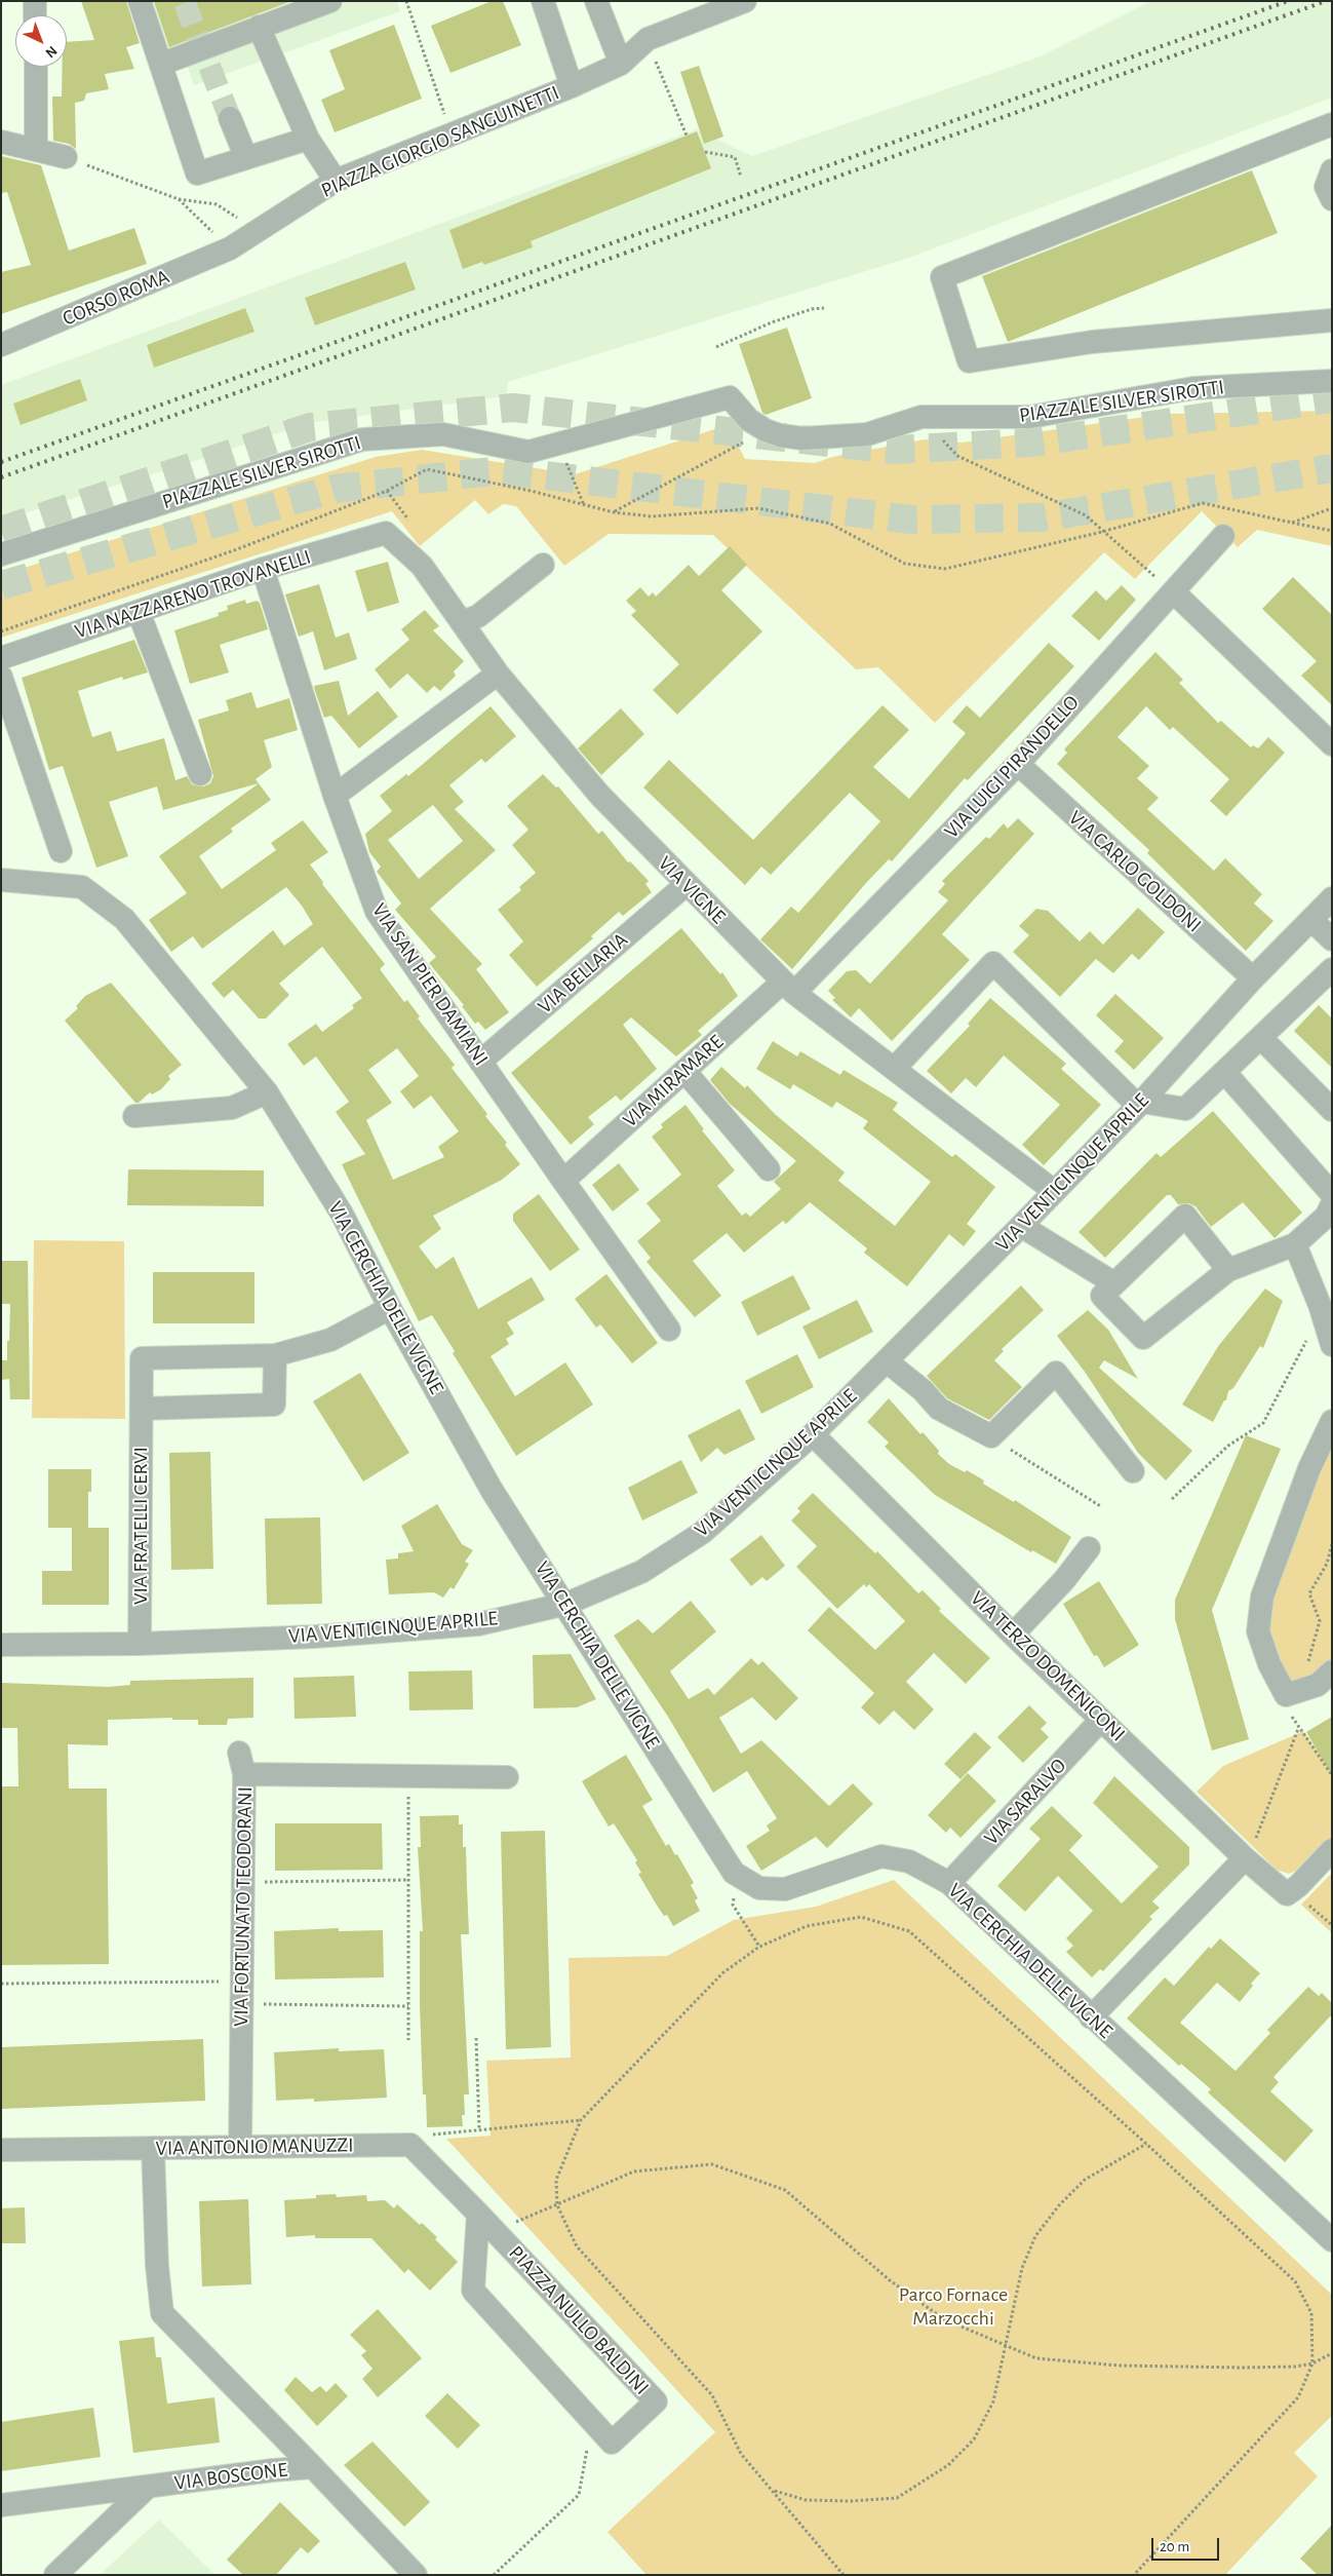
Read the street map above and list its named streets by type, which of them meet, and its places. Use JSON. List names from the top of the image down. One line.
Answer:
{"streets":{"street":["PIAZZA GIORGIO SANGUINETTI","CORSO ROMA","PIAZZALE SILVER SIROTTI","VIA NAZZARENO TROVANELLI","VIA LUIGI PIRANDELLO","VIA CARLO GOLDONI","VIA VIGNE","VIA BELLARIA","VIA SAN PIER DAMIANI","VIA MIRAMARE","VIA VENTICINQUE APRILE","VIA CERCHIA DELLE VIGNE","VIA FRATELLI CERVI","VIA TERZO DOMENICONI","VIA SARALVO","VIA FORTUNATO TEODORANI","VIA ANTONIO MANUZZI","PIAZZA NULLO BALDINI","VIA BOSCONE"]},"crossings":[["PIAZZA GIORGIO SANGUINETTI","CORSO ROMA"],["VIA NAZZARENO TROVANELLI","VIA VIGNE"],["VIA NAZZARENO TROVANELLI","VIA SAN PIER DAMIANI"],["VIA LUIGI PIRANDELLO","VIA CARLO GOLDONI"],["VIA LUIGI PIRANDELLO","VIA VIGNE"],["VIA LUIGI PIRANDELLO","VIA MIRAMARE"],["VIA CARLO GOLDONI","VIA VENTICINQUE APRILE"],["VIA VIGNE","VIA BELLARIA"],["VIA VIGNE","VIA MIRAMARE"],["VIA VIGNE","VIA VENTICINQUE APRILE"],["VIA BELLARIA","VIA SAN PIER DAMIANI"],["VIA SAN PIER DAMIANI","VIA MIRAMARE"],["VIA VENTICINQUE APRILE","VIA CERCHIA DELLE VIGNE"],["VIA VENTICINQUE APRILE","VIA FRATELLI CERVI"],["VIA VENTICINQUE APRILE","VIA TERZO DOMENICONI"],["VIA CERCHIA DELLE VIGNE","VIA FRATELLI CERVI"],["VIA CERCHIA DELLE VIGNE","VIA SARALVO"],["VIA TERZO DOMENICONI","VIA SARALVO"],["VIA FORTUNATO TEODORANI","VIA ANTONIO MANUZZI"]],"parks":["Parco Fornace Marzocchi"],"scale_bar":"20 m","north":"bottom right"}
